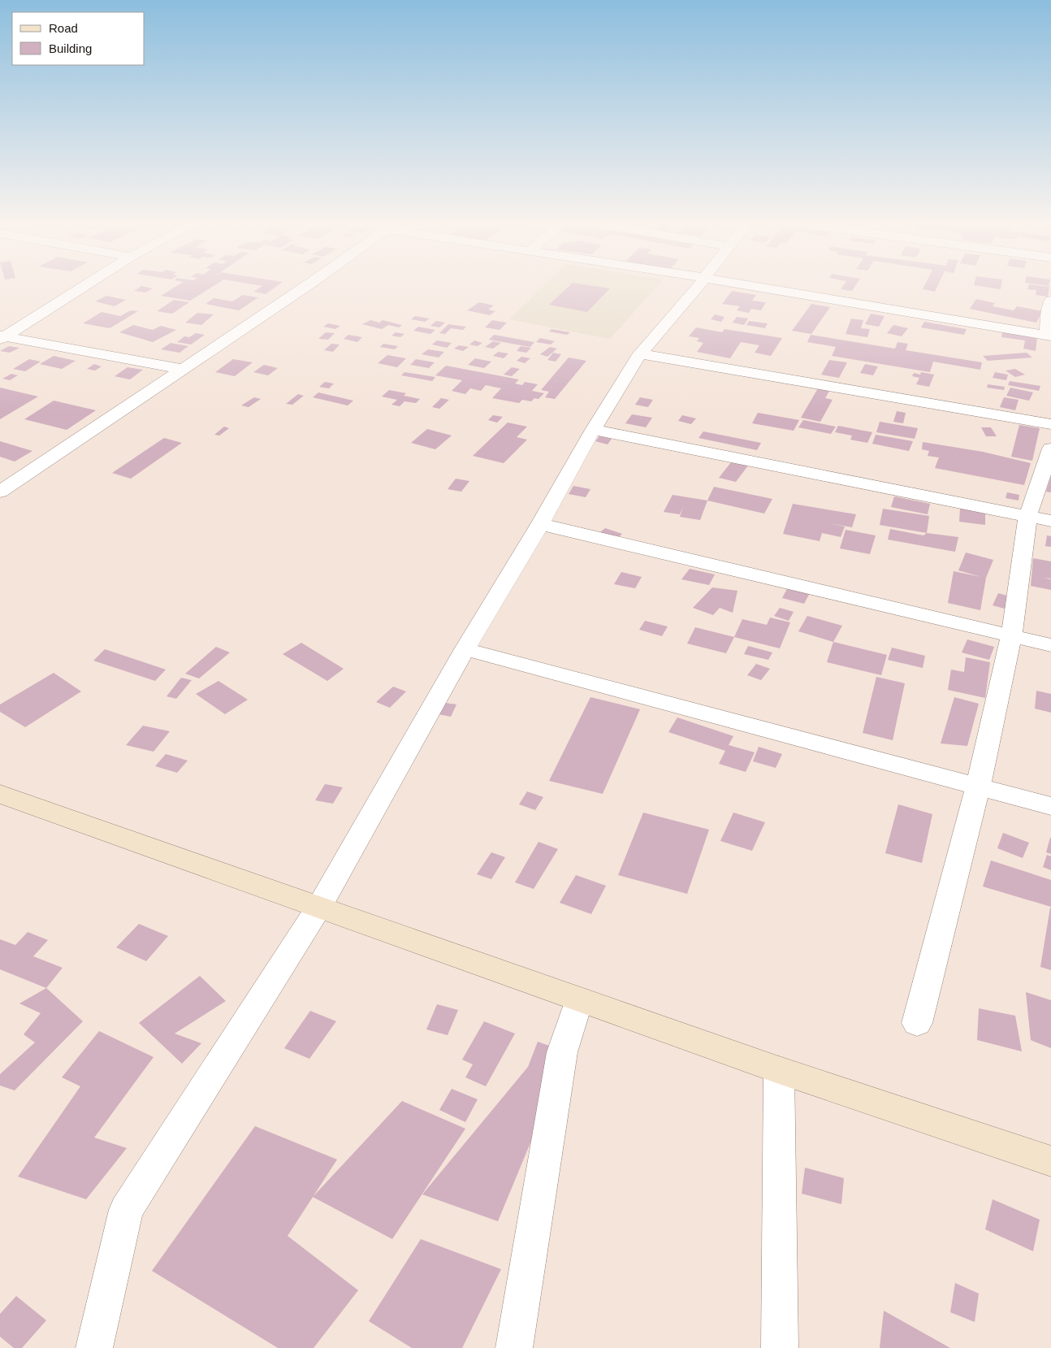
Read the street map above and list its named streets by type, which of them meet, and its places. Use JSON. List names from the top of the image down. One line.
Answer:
{"legend":["Road","Building"]}
